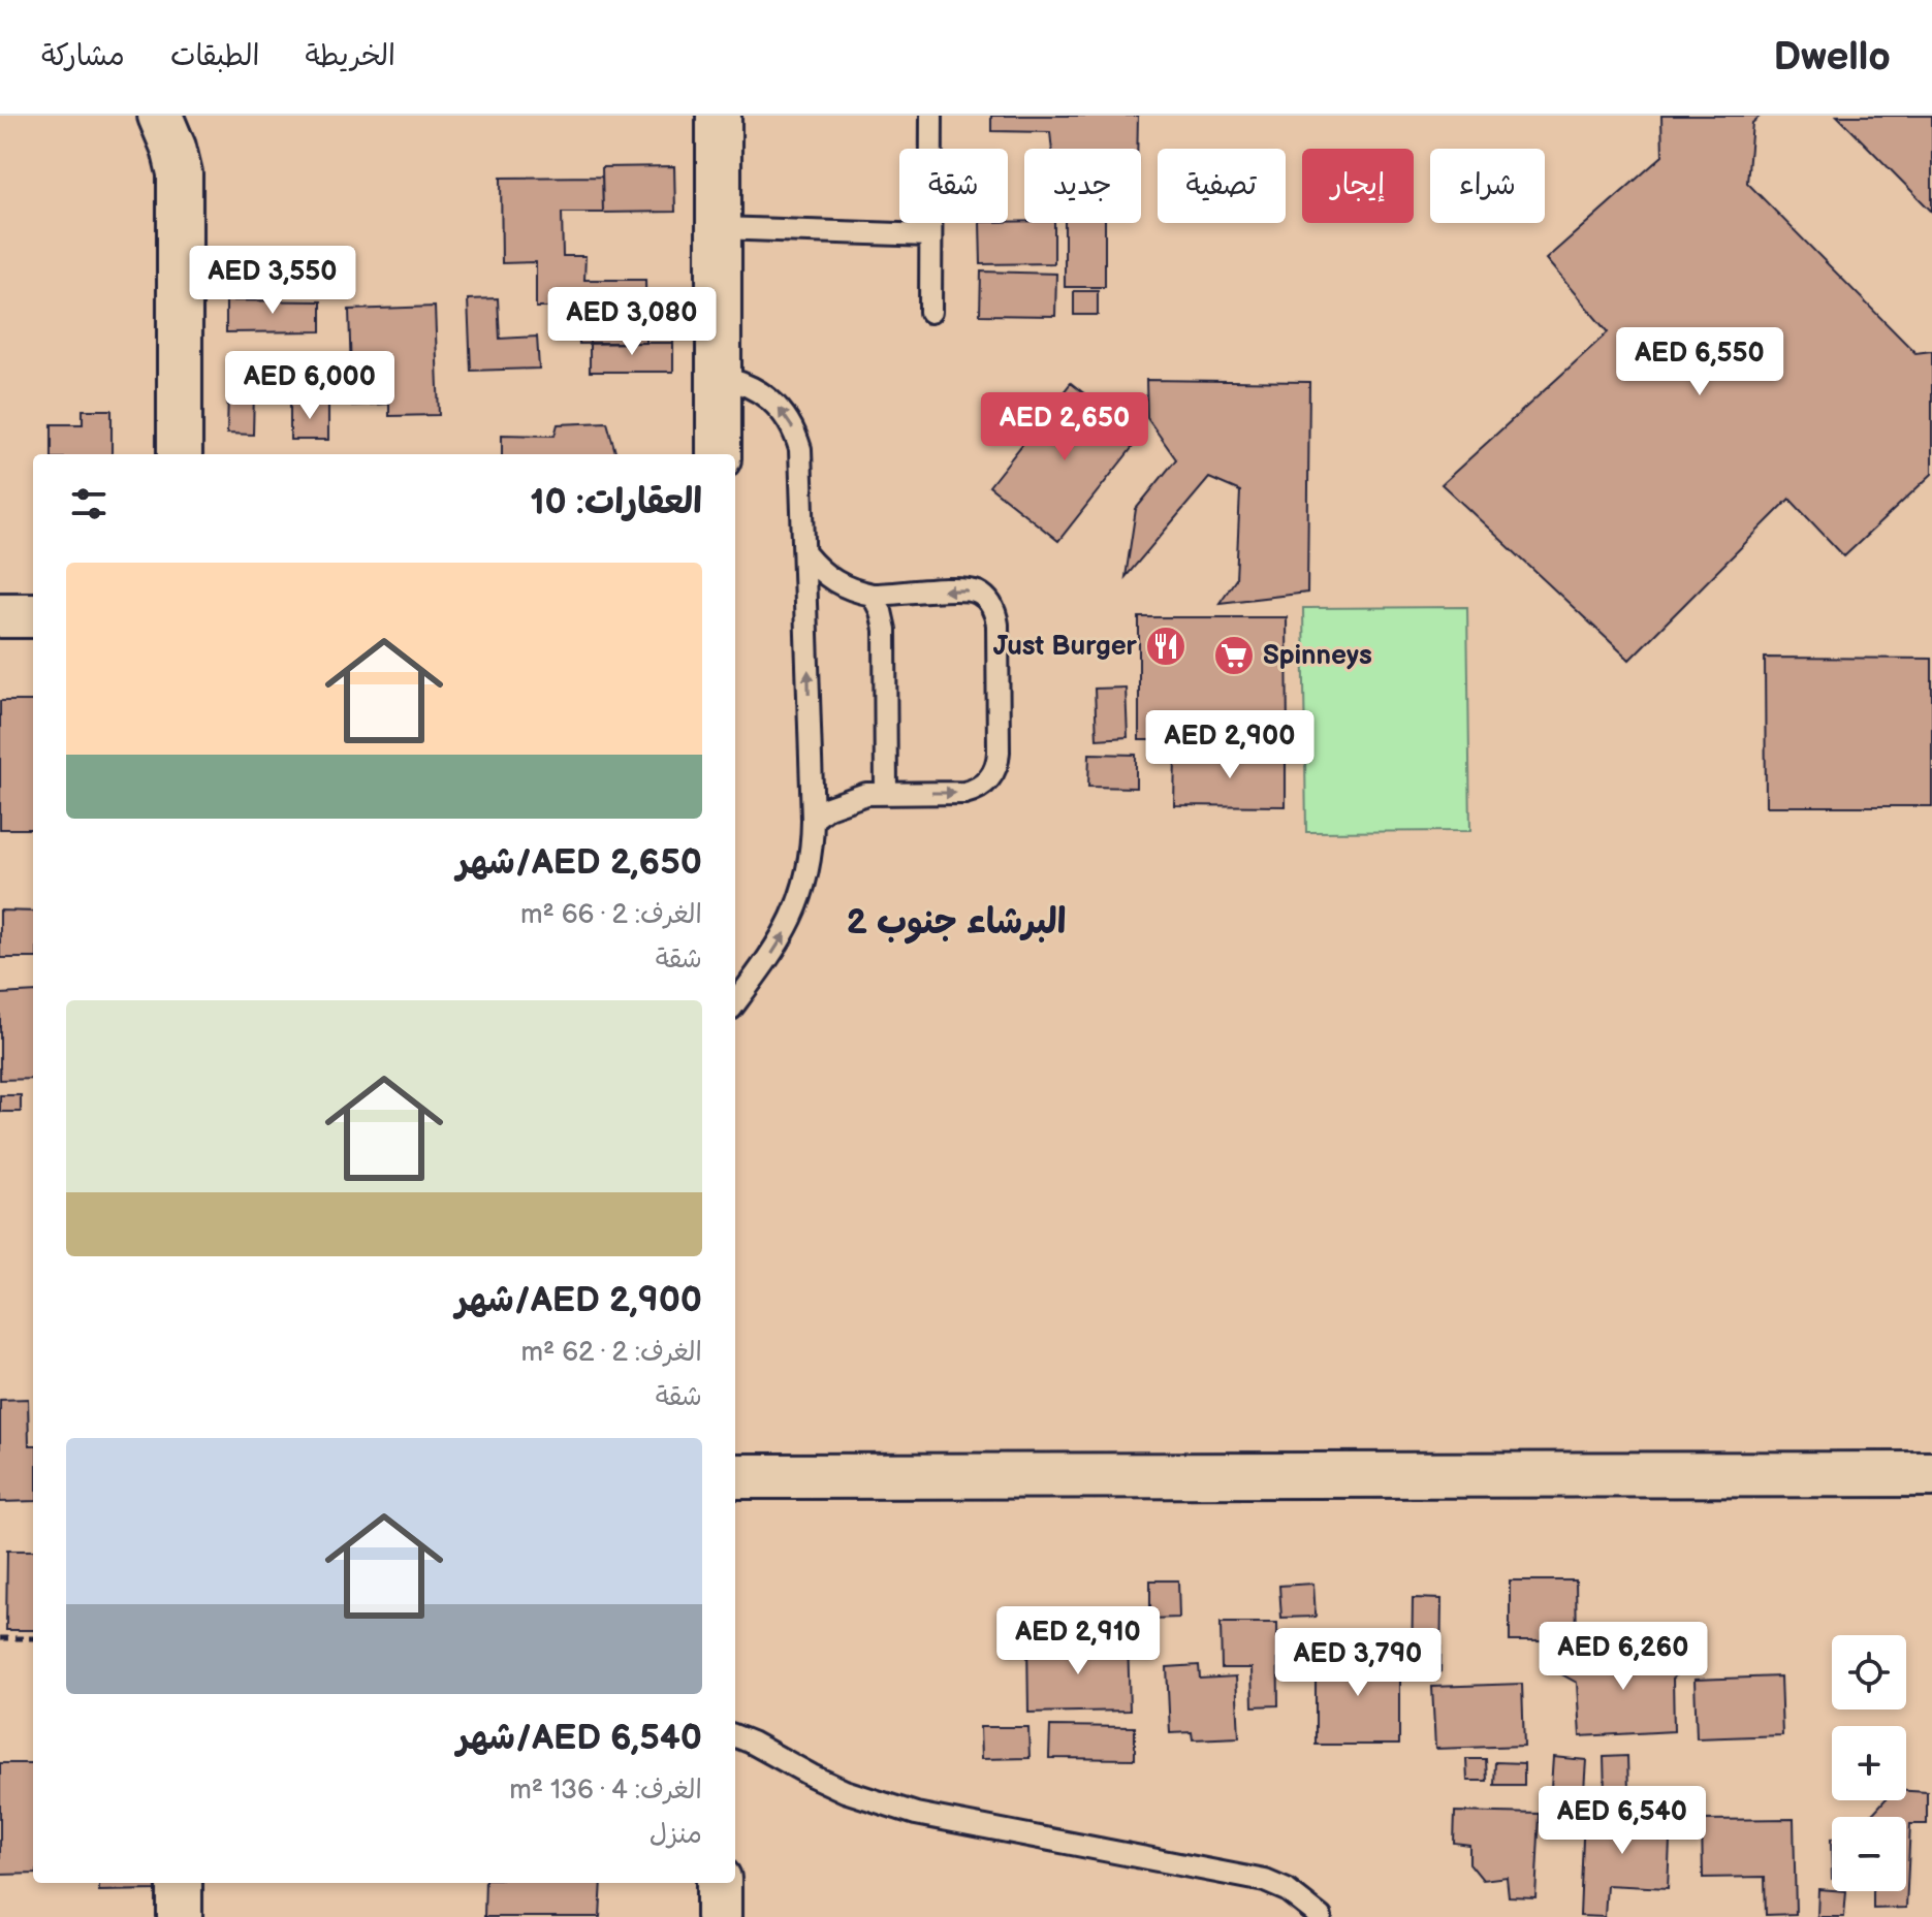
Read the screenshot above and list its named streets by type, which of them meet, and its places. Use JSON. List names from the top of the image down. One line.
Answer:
{"districts":["البرشاء جنوب 2"],"places":{"restaurant":["Just Burger"],"supermarket":["Spinneys"]},"page":{"header":"Dwello","nav":["الخريطة","الطبقات","مشاركة"],"chip":["شراء","إيجار","تصفية","جديد","شقة"],"price":["AED 3,550","AED 3,080","AED 6,550","AED 6,000","AED 2,650","AED 2,900","AED 2,910","AED 6,260","AED 3,790","AED 6,540"],"heading":"العقارات: 10","list":[{"name":"AED 2,650/شهر","note":"الغرف: 2 · 66 m² · شقة"},{"name":"AED 2,900/شهر","note":"الغرف: 2 · 62 m² · شقة"},{"name":"AED 6,540/شهر","note":"الغرف: 4 · 136 m² · منزل"}],"map_buttons":["+","−"]}}
